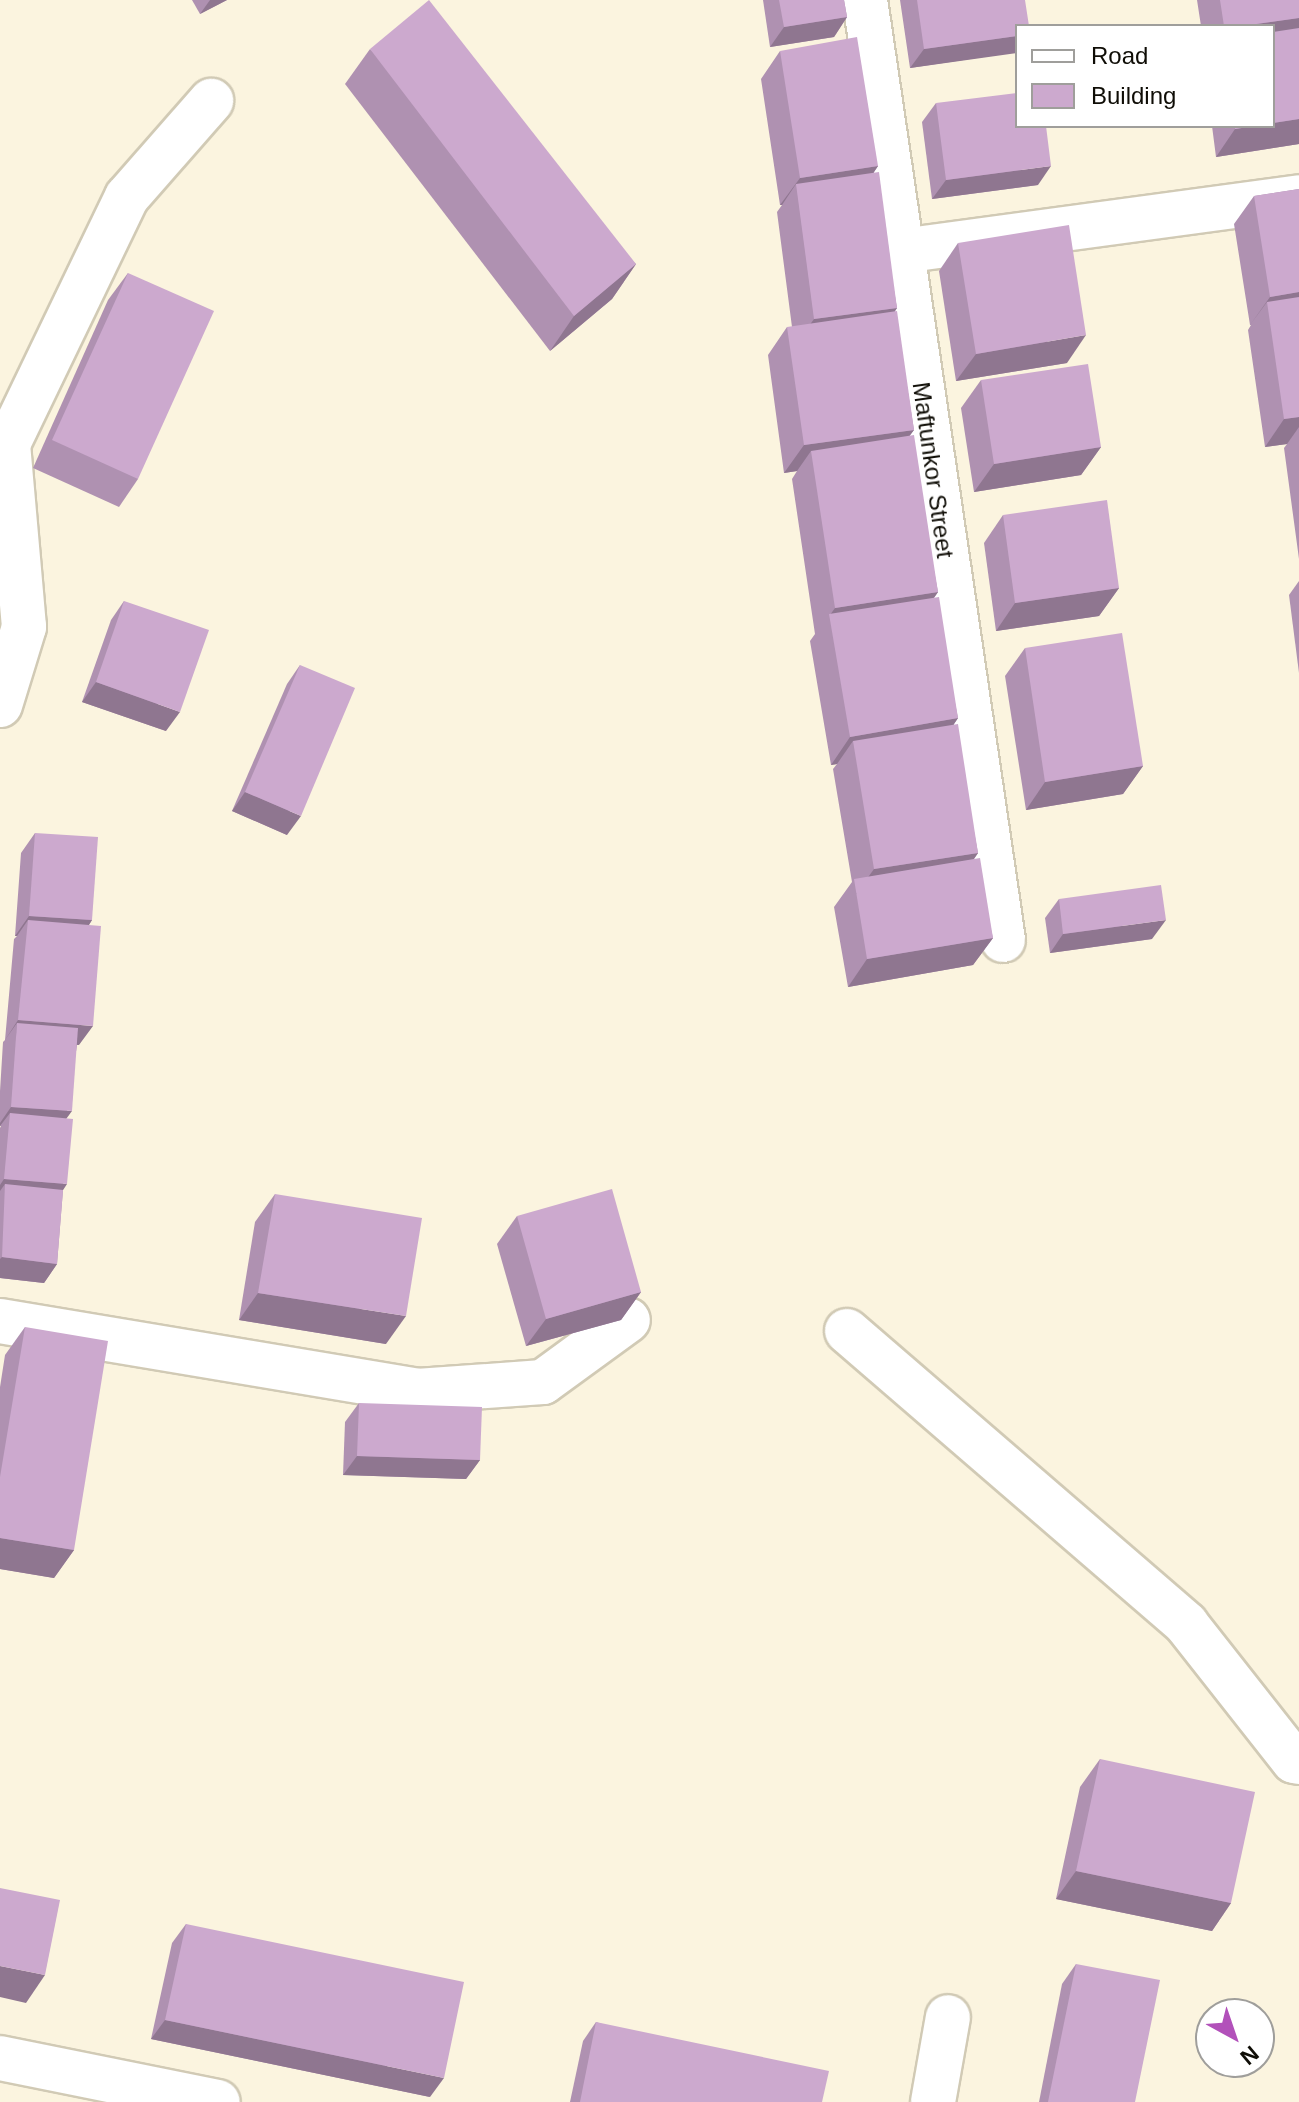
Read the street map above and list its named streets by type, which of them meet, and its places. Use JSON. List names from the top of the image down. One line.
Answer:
{"streets":{"street":["Maftunkor Street"]},"legend":["Road","Building"],"north":"bottom right"}
